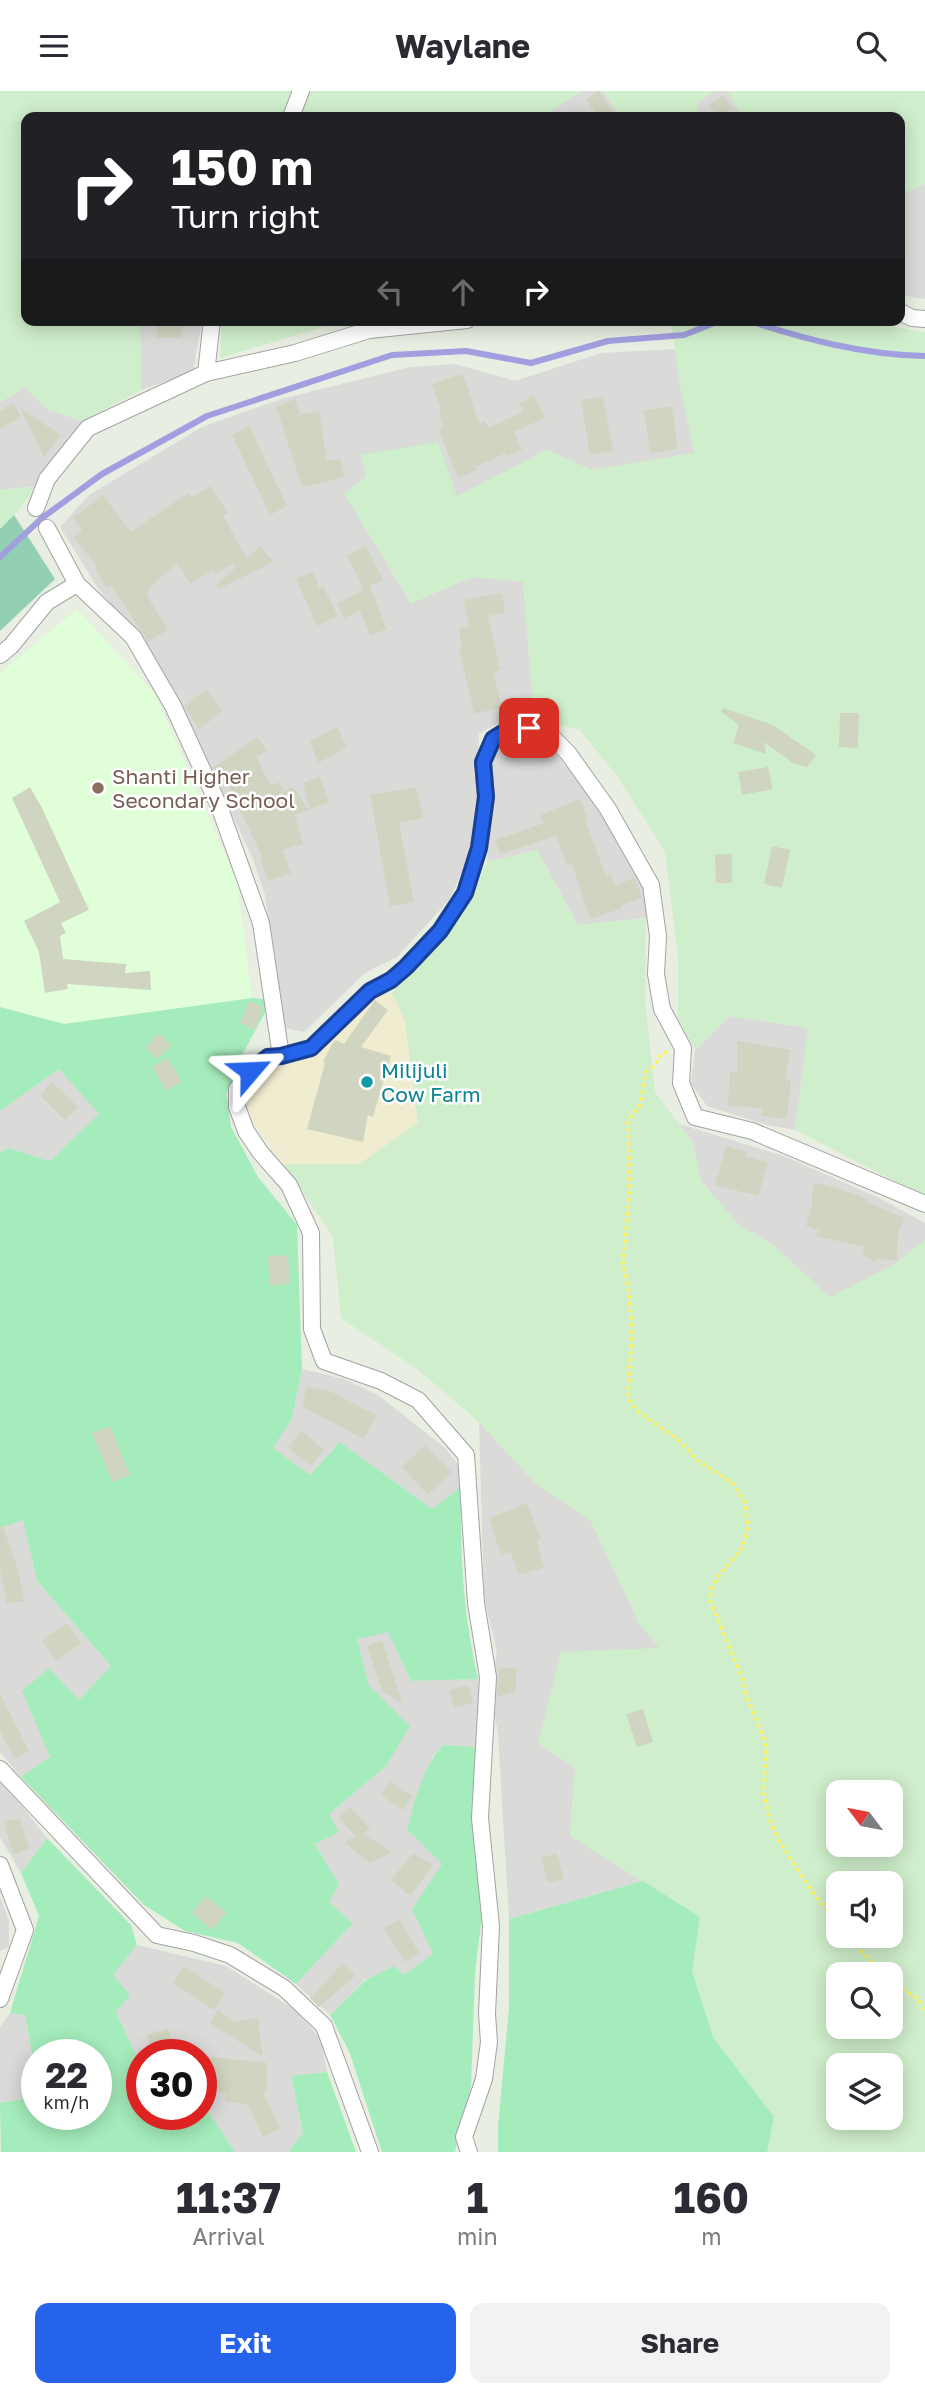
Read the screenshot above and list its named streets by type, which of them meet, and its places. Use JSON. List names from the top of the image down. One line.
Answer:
{"places":["Shanti Higher Secondary School","Milijuli Cow Farm"],"north":"top left","page":{"header":"Waylane","turn":["150 m","Turn right"],"speed":"22 km/h","limit":"30","eta":["11:37","Arrival","1","min","160","m"],"buttons":["Exit","Share"]}}
